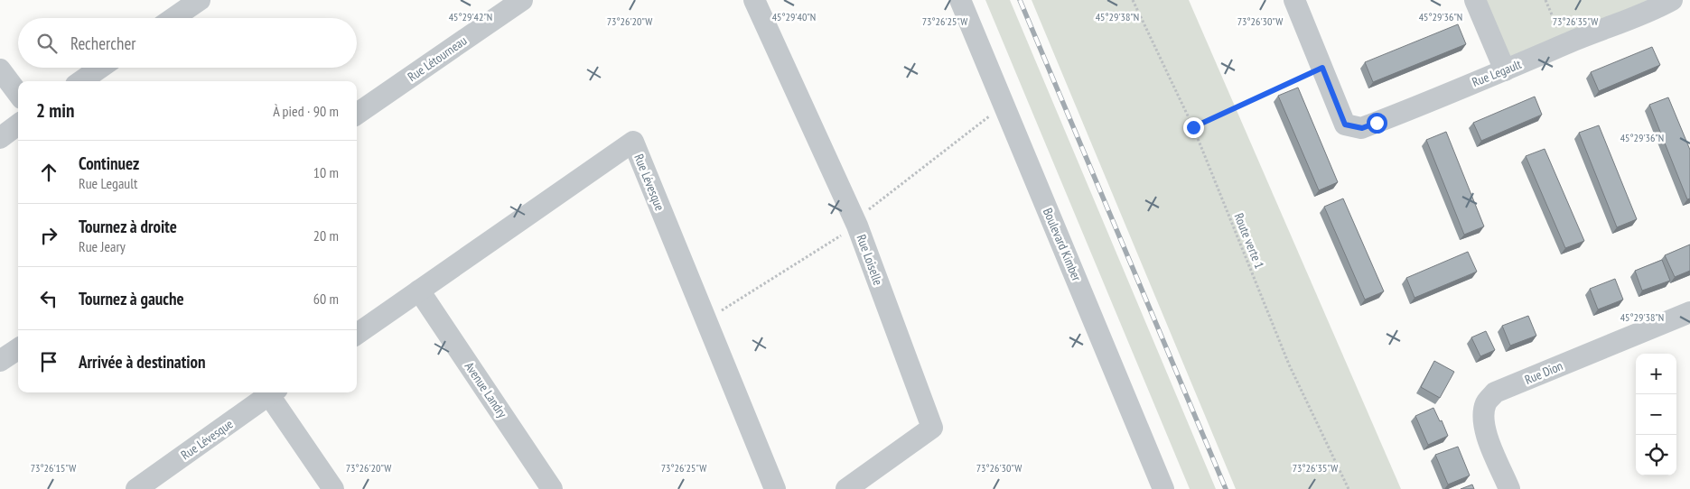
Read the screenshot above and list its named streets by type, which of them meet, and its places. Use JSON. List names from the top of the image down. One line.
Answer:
{"streets":{"street":["Rue Létourneau","Rue Legault","Rue Lévesque","Boulevard Kimber","Rue Loiselle","Rue Dion","Avenue Landry"],"path":["Route verte 1"]},"crossings":[["Rue Lévesque","Avenue Landry"]],"page":{"search":"Rechercher","heading":["2 min","À pied · 90 m"],"list":[["Continuez","Rue Legault","10 m"],["Tournez à droite","Rue Jeary","20 m"],["Tournez à gauche","60 m"],"Arrivée à destination"],"map_buttons":["+","−"]},"coordinates":["45°29'36\"N","45°29'42\"N","45°29'38\"N","45°29'40\"N","73°26'20\"W","73°26'25\"W","73°26'30\"W","73°26'35\"W","73°26'15\"W"]}
